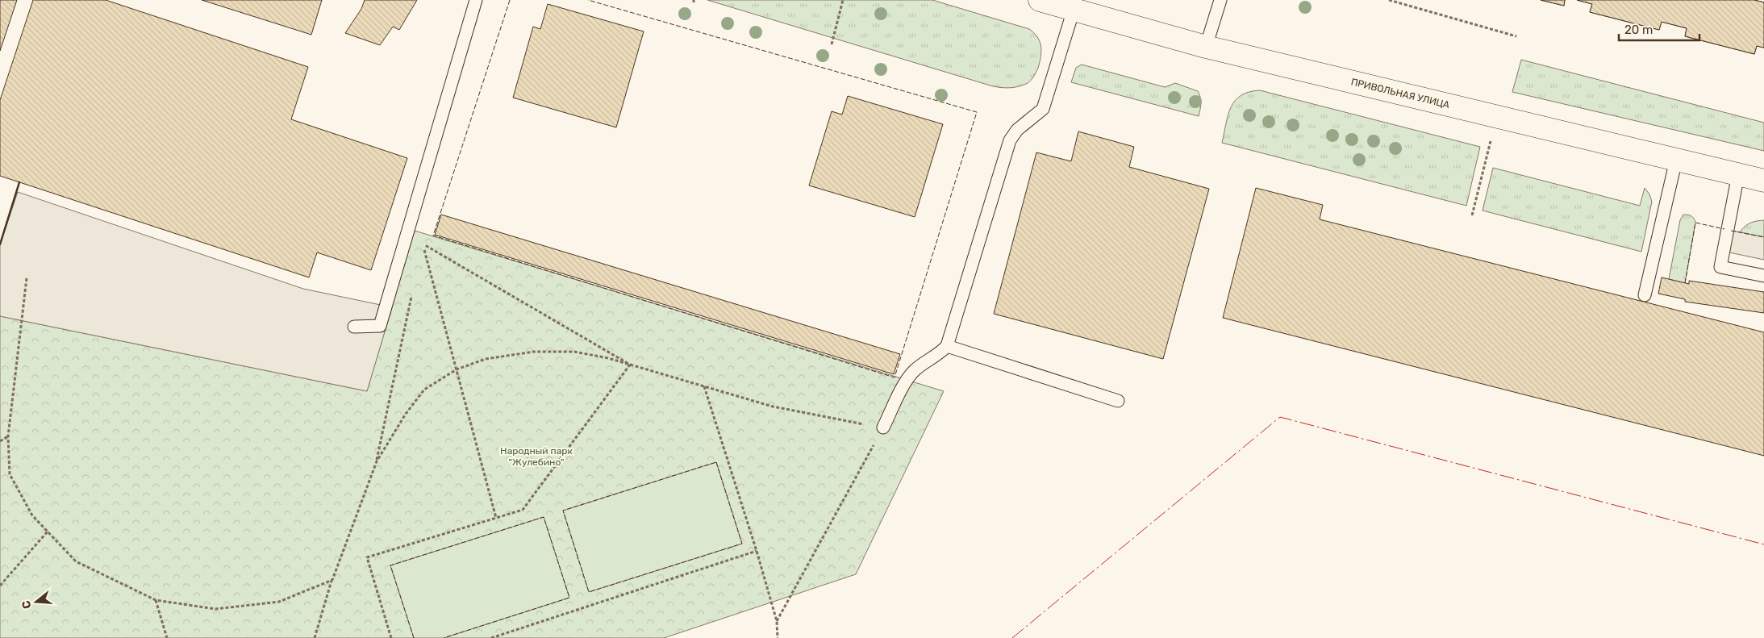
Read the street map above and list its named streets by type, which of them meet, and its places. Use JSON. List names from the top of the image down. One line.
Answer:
{"streets":{"main road":["ПРИВОЛЬНАЯ УЛИЦА"]},"parks":["Народный парк \"Жулебино\""],"scale_bar":"20 m","north":"left"}
